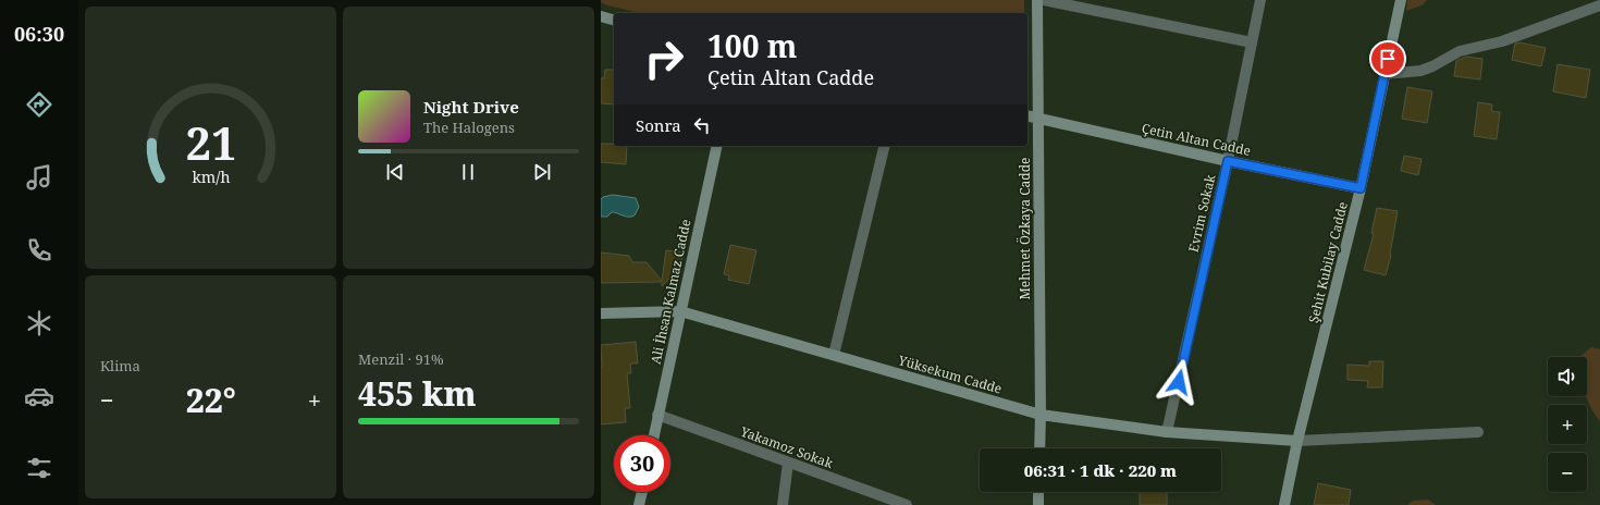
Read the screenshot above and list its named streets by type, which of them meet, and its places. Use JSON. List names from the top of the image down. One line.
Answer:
{"streets":{"street":["Çetin Altan Cadde","Evrim Sokak","Mehmet Özkaya Cadde","Şehit Kubilay Cadde","Ali İhsan Kalmaz Cadde","Yüksekum Cadde","Yakamoz Sokak"]},"crossings":[["Çetin Altan Cadde","Evrim Sokak"],["Çetin Altan Cadde","Mehmet Özkaya Cadde"],["Çetin Altan Cadde","Şehit Kubilay Cadde"],["Evrim Sokak","Yüksekum Cadde"],["Mehmet Özkaya Cadde","Yüksekum Cadde"],["Şehit Kubilay Cadde","Yüksekum Cadde"],["Ali İhsan Kalmaz Cadde","Yüksekum Cadde"],["Ali İhsan Kalmaz Cadde","Yakamoz Sokak"]],"page":{"tabs":"06:30","turn":["100 m","Çetin Altan Cadde"],"song":["Night Drive","The Halogens"],"then":"Sonra","tile":["Klima",["Menzil · 91%","455 km"]],"map_buttons":["+","−"],"heat":["−","22°","+"],"limit":"30","trip":"06:31 · 1 dk · 220 m","gauge":["21","km/h"]}}
